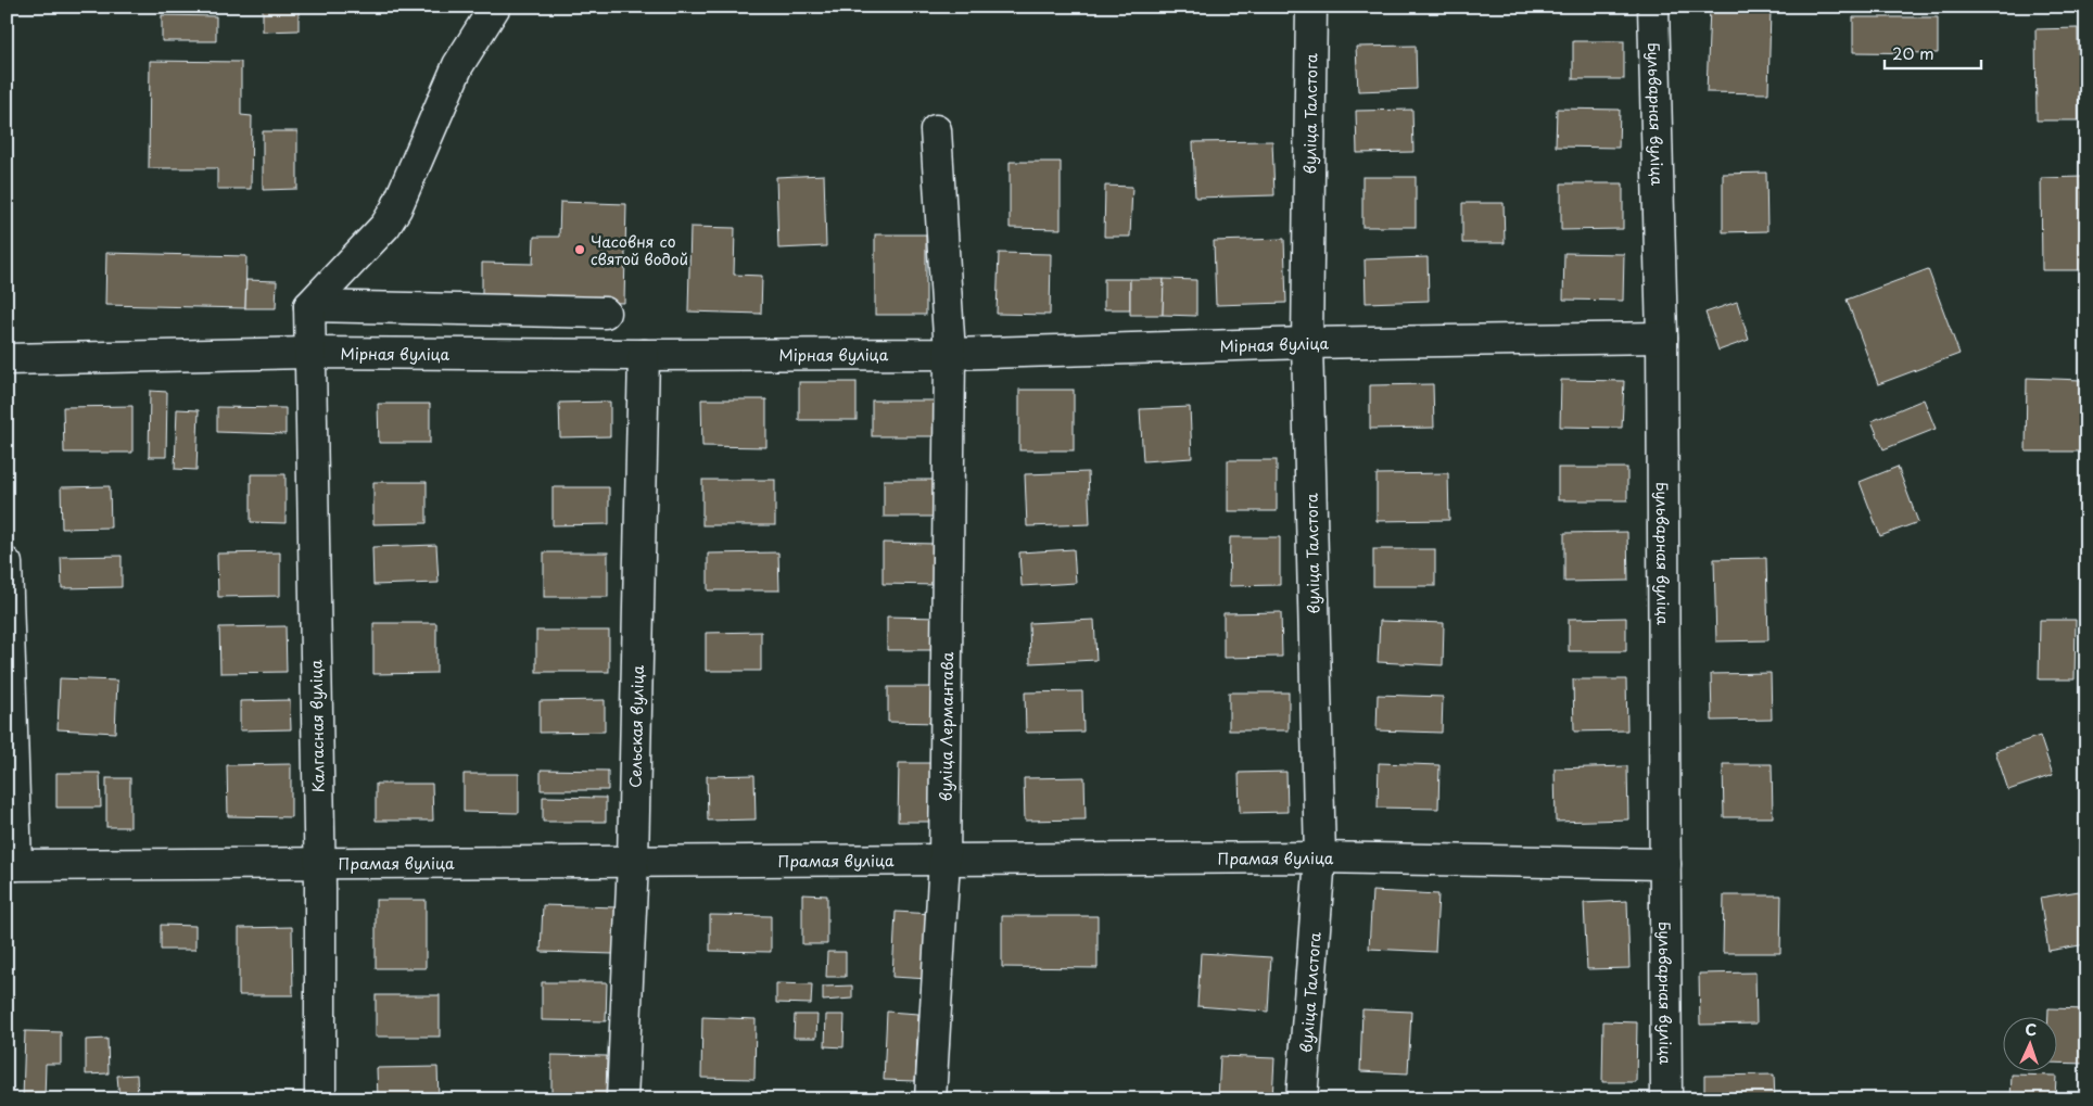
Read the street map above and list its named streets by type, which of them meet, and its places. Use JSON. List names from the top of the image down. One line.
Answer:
{"streets":{"street":["вуліца Талстога","Бульварная вуліца","Мірная вуліца","Калгасная вуліца","вуліца Лермантава","Сельская вуліца","Прамая вуліца"]},"crossings":[["вуліца Талстога","Мірная вуліца"],["вуліца Талстога","Прамая вуліца"],["Бульварная вуліца","Мірная вуліца"],["Бульварная вуліца","Прамая вуліца"],["Мірная вуліца","Калгасная вуліца"],["Мірная вуліца","вуліца Лермантава"],["Мірная вуліца","Сельская вуліца"],["Калгасная вуліца","Прамая вуліца"],["вуліца Лермантава","Прамая вуліца"],["Сельская вуліца","Прамая вуліца"]],"places":["Часовня со святой водой"],"scale_bar":"20 m","north":"top"}
